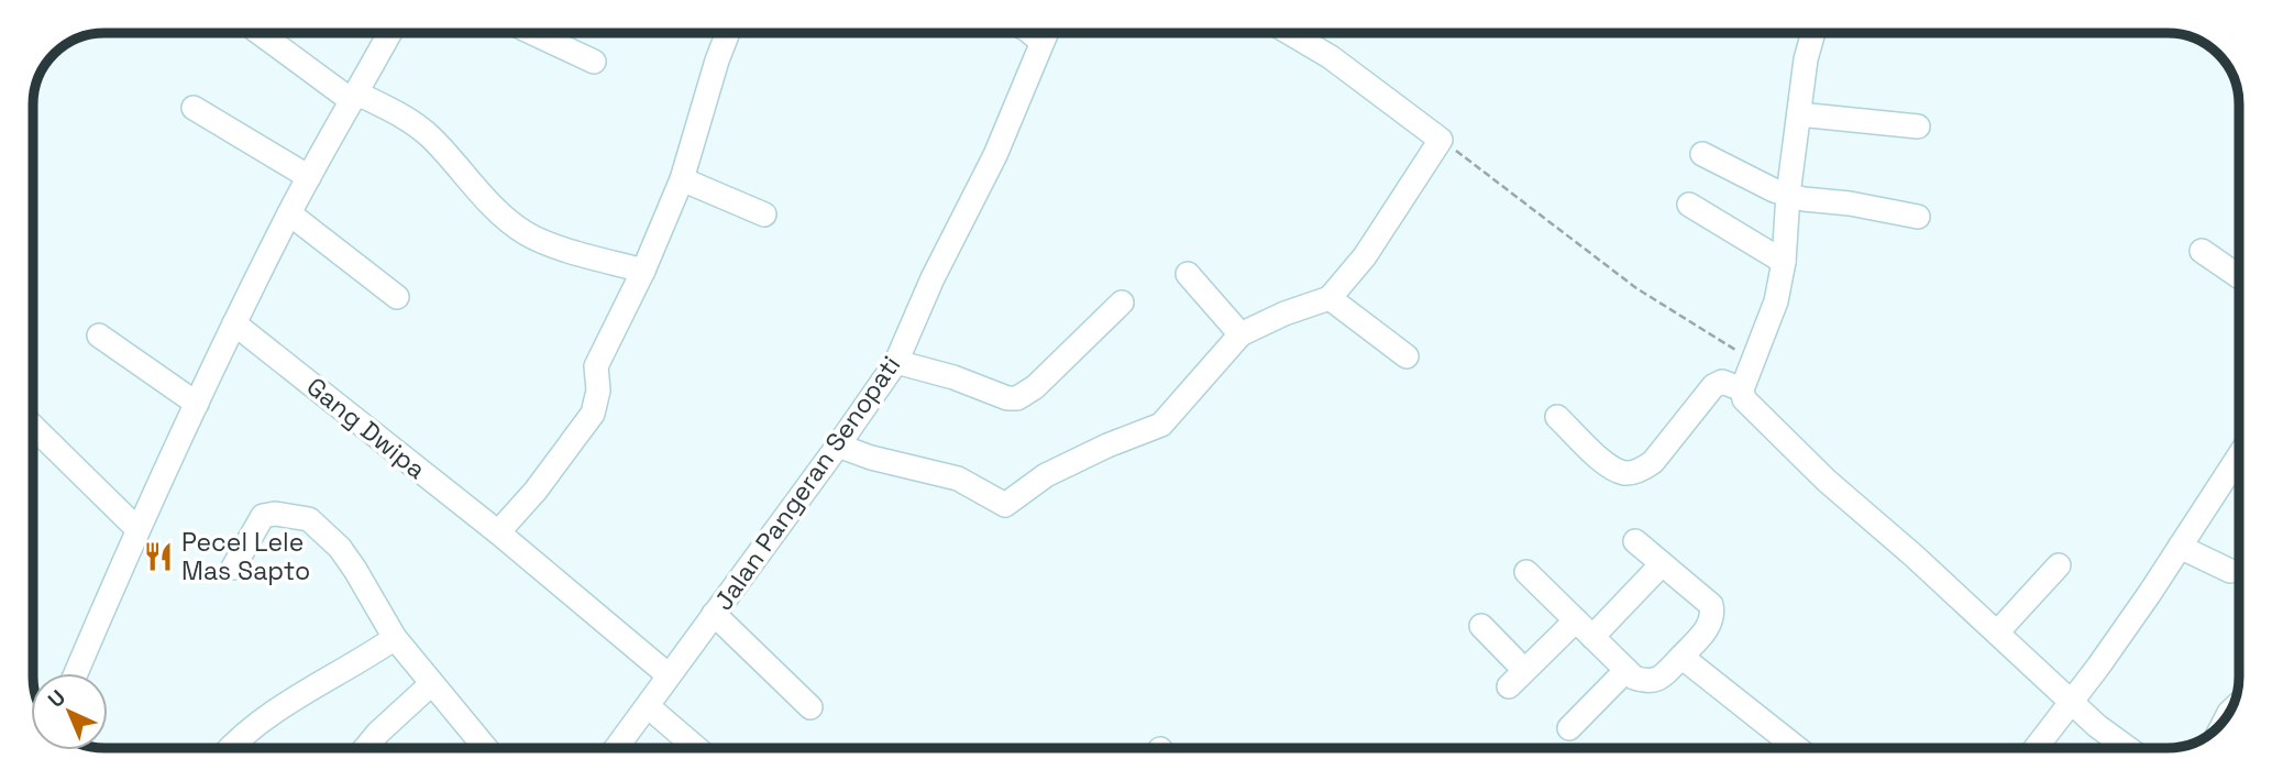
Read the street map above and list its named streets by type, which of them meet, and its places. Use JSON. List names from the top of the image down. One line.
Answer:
{"streets":{"street":["Gang Dwipa","Jalan Pangeran Senopati"]},"crossings":[["Gang Dwipa","Jalan Pangeran Senopati"]],"places":{"restaurant":["Pecel Lele Mas Sapto"]},"north":"top left"}
